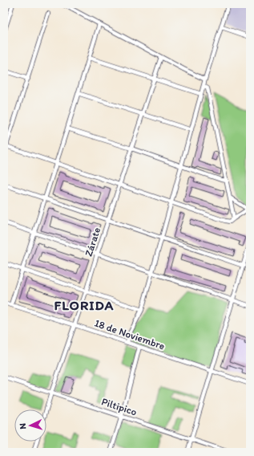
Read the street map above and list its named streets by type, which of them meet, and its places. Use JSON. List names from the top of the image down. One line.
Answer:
{"streets":{"street":["Zárate","18 de Noviembre","Piltipico"]},"crossings":[["Zárate","18 de Noviembre"],["Zárate","Piltipico"]],"districts":["FLORIDA"],"north":"left"}
